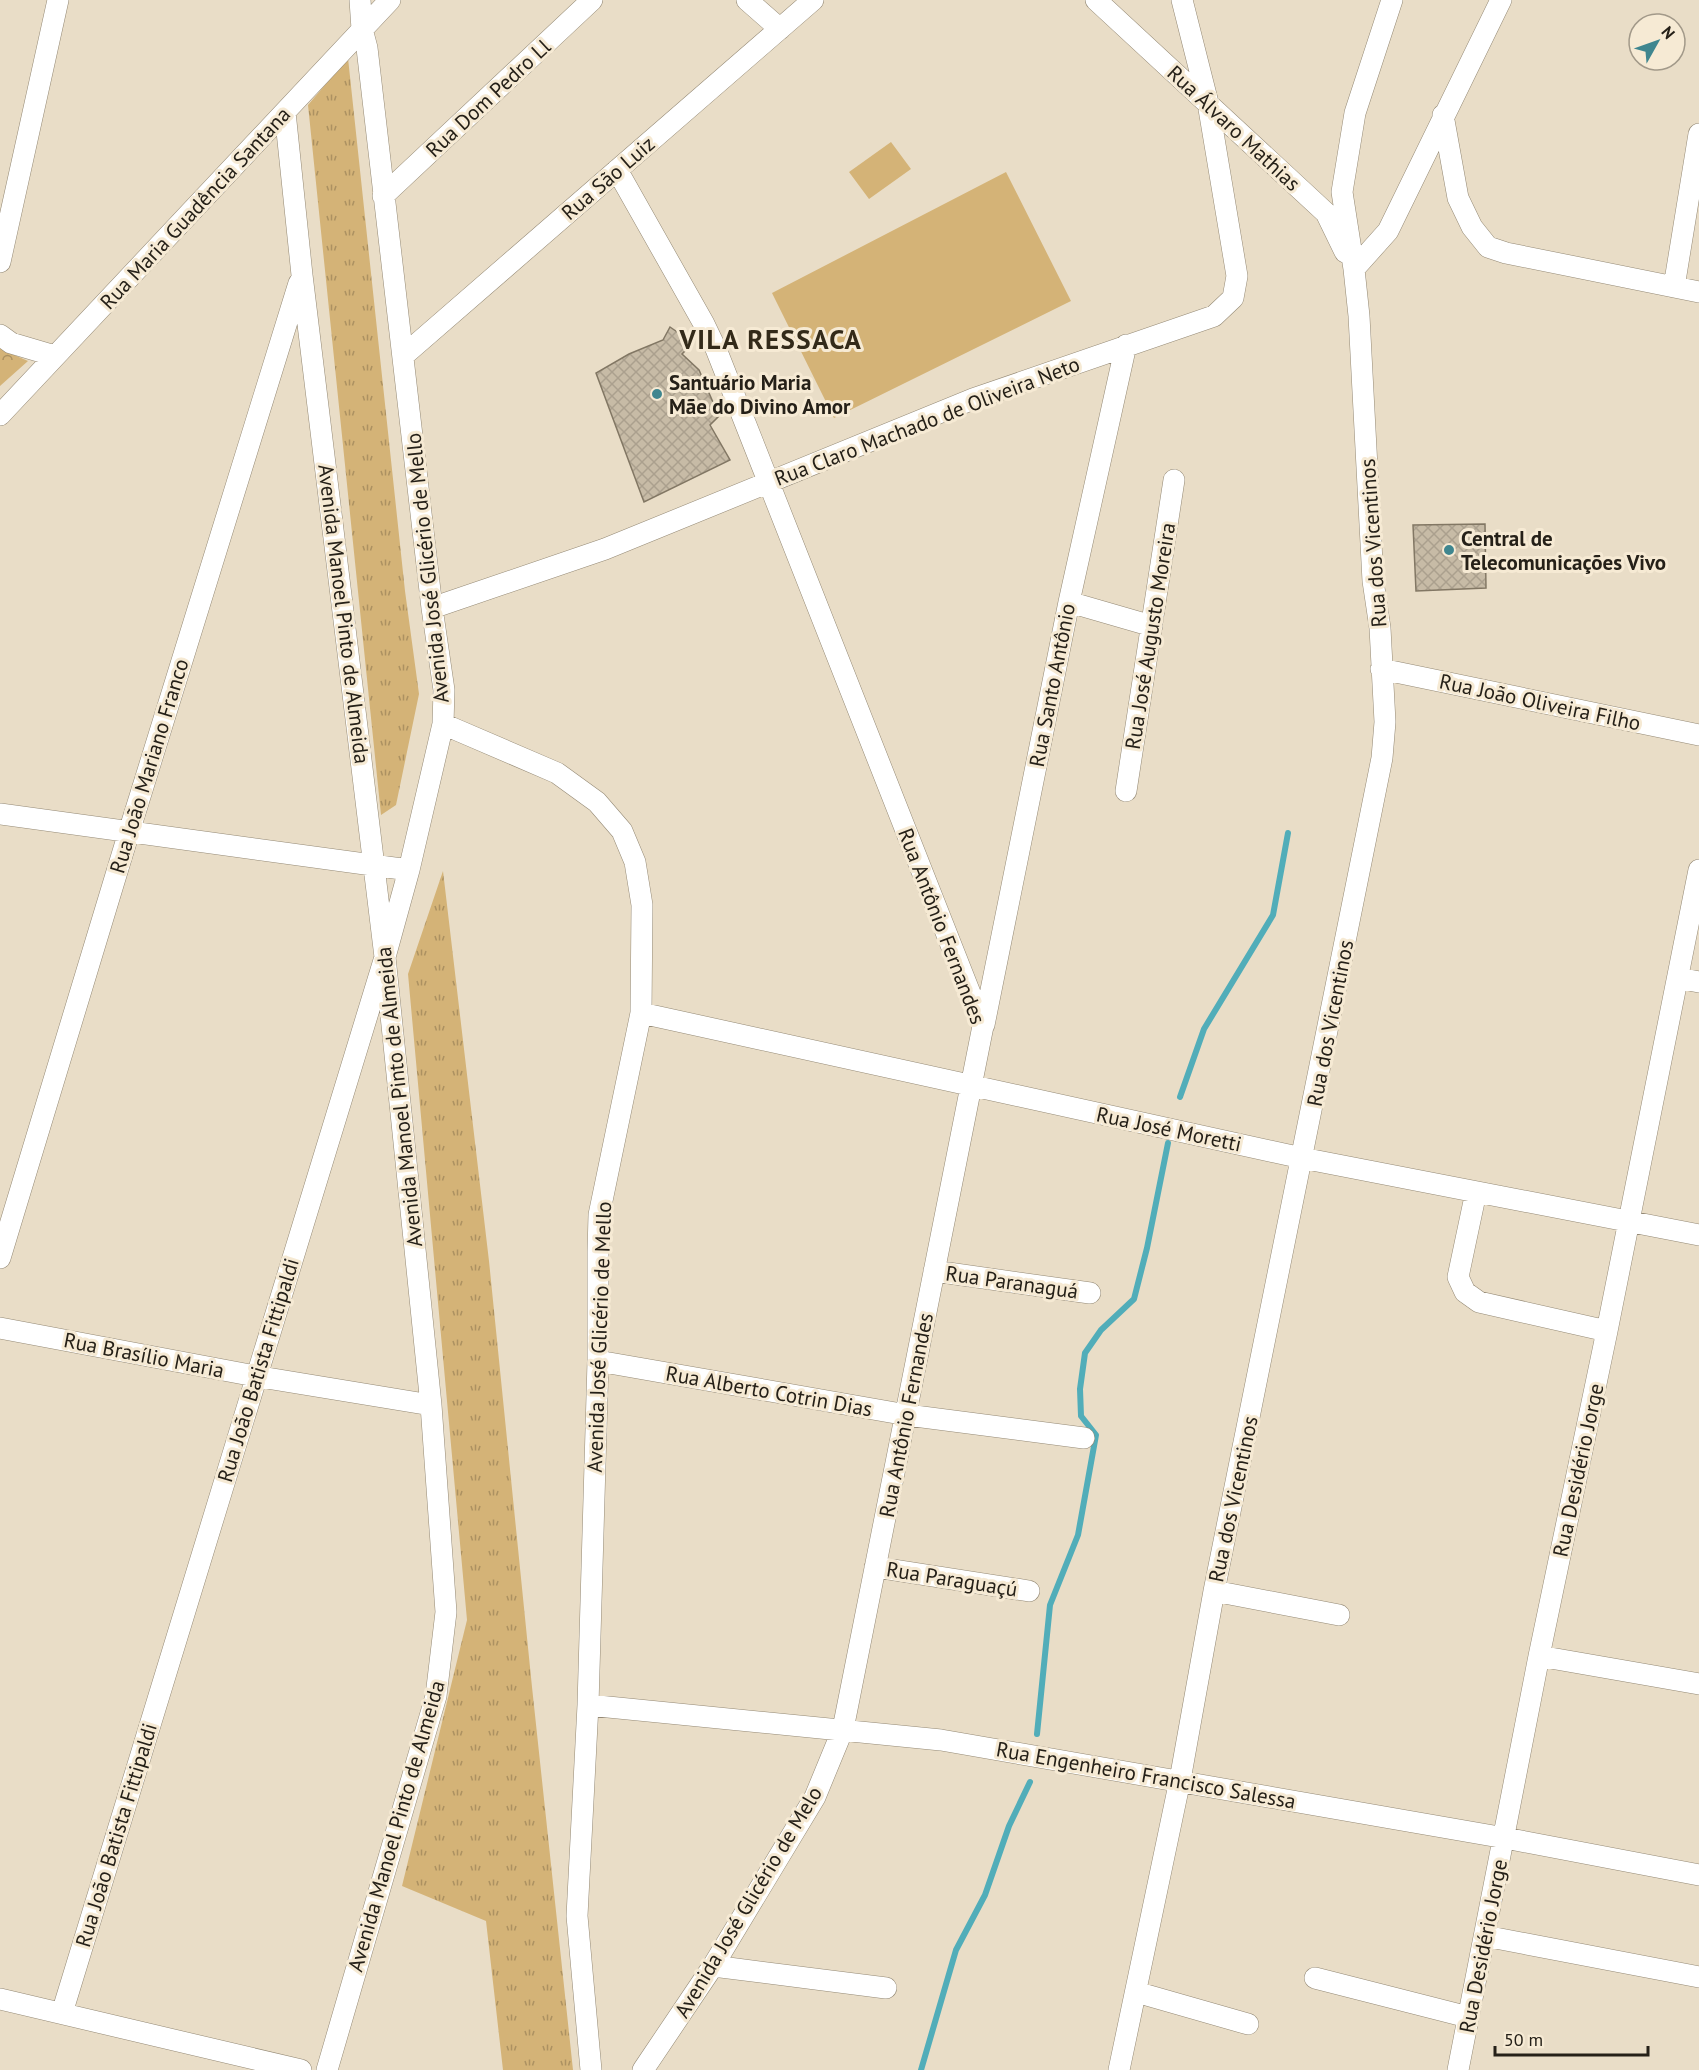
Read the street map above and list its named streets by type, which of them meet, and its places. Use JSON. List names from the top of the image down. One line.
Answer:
{"streets":{"street":["Rua Dom Pedro Ll","Rua Álvaro Mathias","Rua São Luiz","Rua Maria Guadência Santana","Rua Claro Machado de Oliveira Neto","Rua dos Vicentinos","Avenida José Glicério de Mello","Avenida Manoel Pinto de Almeida","Rua José Augusto Moreira","Rua Santo Antônio","Rua João Oliveira Filho","Rua João Mariano Franco","Rua Antônio Fernandes","Rua José Moretti","Rua Paranaguá","Rua Brasílio Maria","Rua João Batista Fittipaldi","Rua Alberto Cotrin Dias","Rua Desidério Jorge","Rua Paraguaçú","Rua Engenheiro Francisco Salessa","Avenida José Glicério de Melo"]},"crossings":[["Rua Dom Pedro Ll","Avenida José Glicério de Mello"],["Rua Álvaro Mathias","Rua Claro Machado de Oliveira Neto"],["Rua Álvaro Mathias","Rua dos Vicentinos"],["Rua São Luiz","Avenida José Glicério de Mello"],["Rua São Luiz","Rua Antônio Fernandes"],["Rua Maria Guadência Santana","Avenida José Glicério de Mello"],["Rua Maria Guadência Santana","Avenida Manoel Pinto de Almeida"],["Rua Claro Machado de Oliveira Neto","Avenida José Glicério de Mello"],["Rua Claro Machado de Oliveira Neto","Rua Santo Antônio"],["Rua Claro Machado de Oliveira Neto","Rua Antônio Fernandes"],["Rua dos Vicentinos","Rua João Oliveira Filho"],["Rua dos Vicentinos","Rua José Moretti"],["Rua dos Vicentinos","Rua Engenheiro Francisco Salessa"],["Avenida José Glicério de Mello","Rua José Moretti"],["Avenida José Glicério de Mello","Rua João Batista Fittipaldi"],["Avenida José Glicério de Mello","Rua Alberto Cotrin Dias"],["Avenida José Glicério de Mello","Rua Engenheiro Francisco Salessa"],["Avenida Manoel Pinto de Almeida","Rua João Mariano Franco"],["Avenida Manoel Pinto de Almeida","Rua Brasílio Maria"],["Avenida Manoel Pinto de Almeida","Rua João Batista Fittipaldi"],["Rua Santo Antônio","Rua Antônio Fernandes"],["Rua Antônio Fernandes","Rua José Moretti"],["Rua Antônio Fernandes","Rua Paranaguá"],["Rua Antônio Fernandes","Rua Alberto Cotrin Dias"],["Rua Antônio Fernandes","Rua Paraguaçú"],["Rua Antônio Fernandes","Rua Engenheiro Francisco Salessa"],["Rua Antônio Fernandes","Avenida José Glicério de Melo"],["Rua José Moretti","Rua Desidério Jorge"],["Rua Brasílio Maria","Rua João Batista Fittipaldi"],["Rua Desidério Jorge","Rua Engenheiro Francisco Salessa"],["Rua Engenheiro Francisco Salessa","Avenida José Glicério de Melo"]],"districts":["VILA RESSACA"],"places":["Santuário Maria Mãe do Divino Amor","Central de Telecomunicações Vivo"],"scale_bar":"50 m","north":"top right"}
